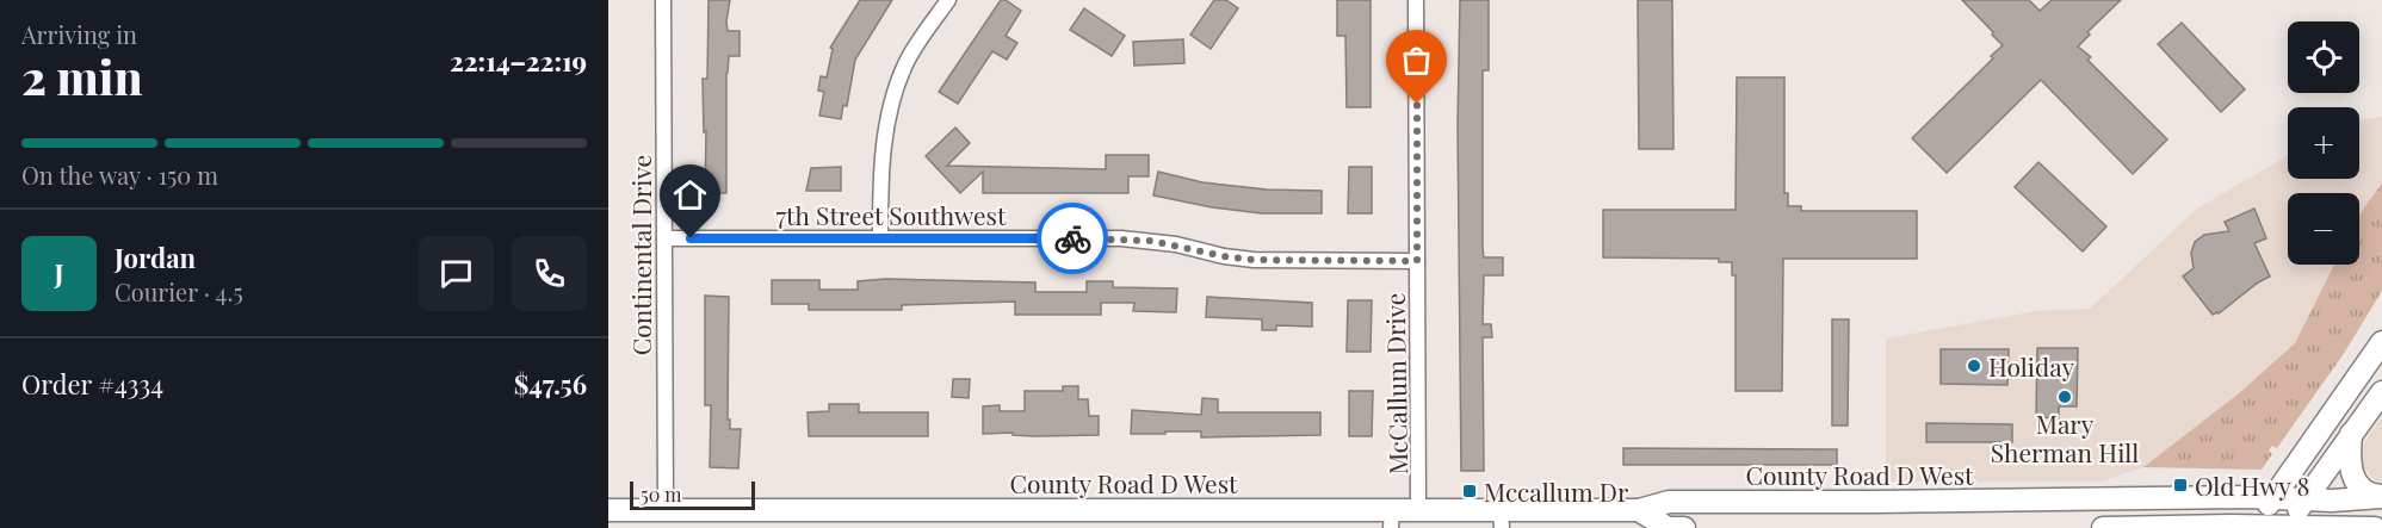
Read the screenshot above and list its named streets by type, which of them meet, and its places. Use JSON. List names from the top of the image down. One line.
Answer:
{"streets":{"main road":["County Road D West"],"street":["7th Street Southwest","Continental Drive","McCallum Drive"]},"crossings":[["7th Street Southwest","Continental Drive"],["7th Street Southwest","McCallum Drive"],["Continental Drive","County Road D West"],["McCallum Drive","County Road D West"]],"places":{"other":["Holiday","Mary Sherman Hill"],"transit":["Old Hwy 8","Mccallum Dr"]},"scale_bar":"50 m","page":{"heading":["2 min","Arriving in","22:14–22:19"],"panel":["Jordan","Courier · 4.5","Order #4334","$47.56"],"map_buttons":["+","−"],"bar":"On the way · 150 m","round":"J","scale":"50 m"}}
